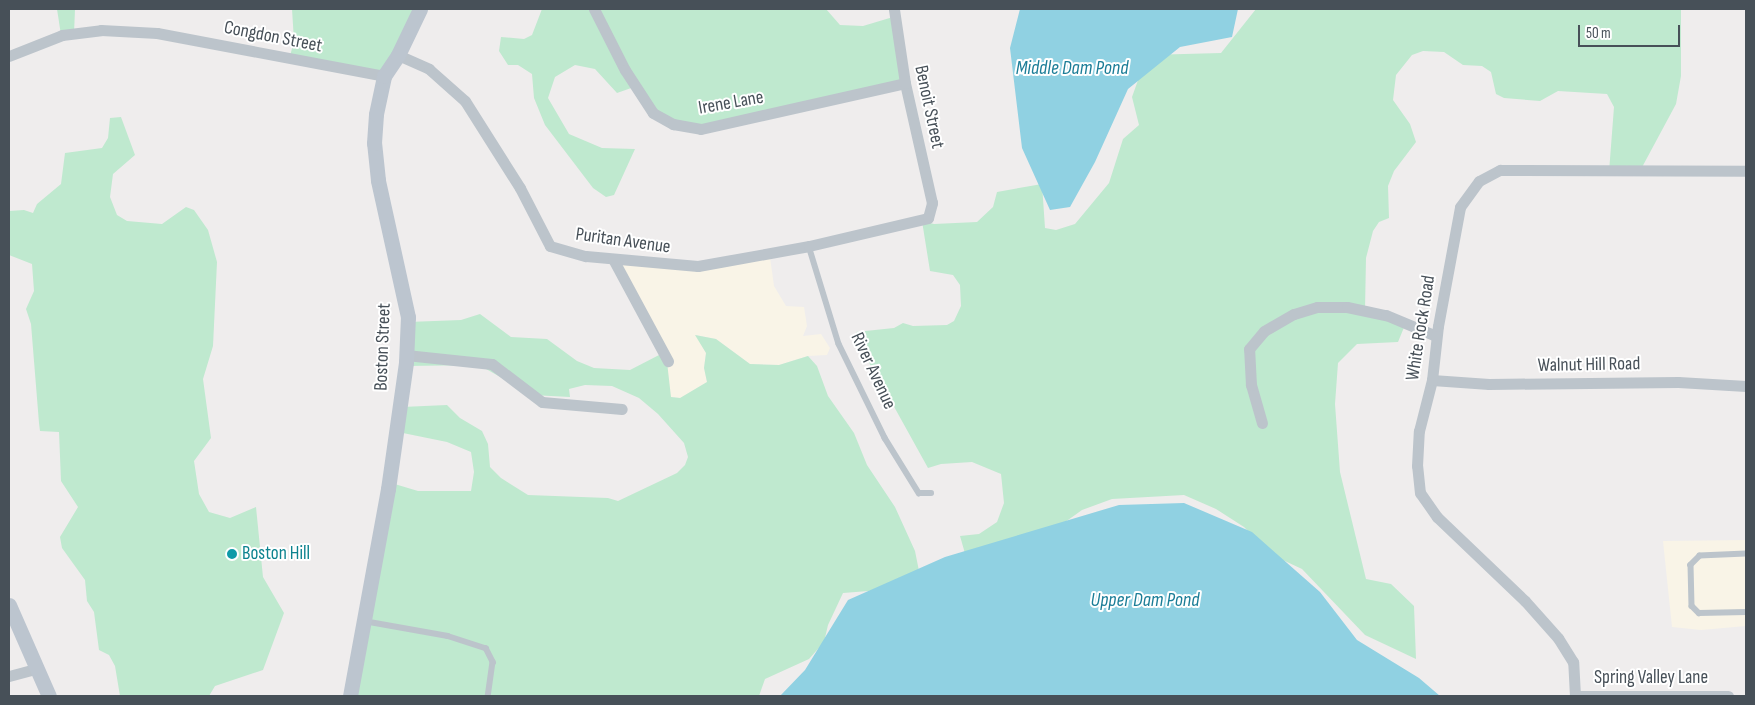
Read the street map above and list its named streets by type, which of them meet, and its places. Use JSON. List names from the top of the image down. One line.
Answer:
{"streets":{"street":["Congdon Street","Irene Lane","Benoit Street","Puritan Avenue","White Rock Road","Boston Street","Walnut Hill Road","Spring Valley Lane"],"lane":["River Avenue"]},"crossings":[["Congdon Street","Boston Street"],["Irene Lane","Benoit Street"],["Benoit Street","Puritan Avenue"],["Puritan Avenue","Boston Street"],["Puritan Avenue","River Avenue"],["White Rock Road","Walnut Hill Road"],["White Rock Road","Spring Valley Lane"]],"water":["Middle Dam Pond","Upper Dam Pond"],"places":["Boston Hill"],"scale_bar":"50 m"}
